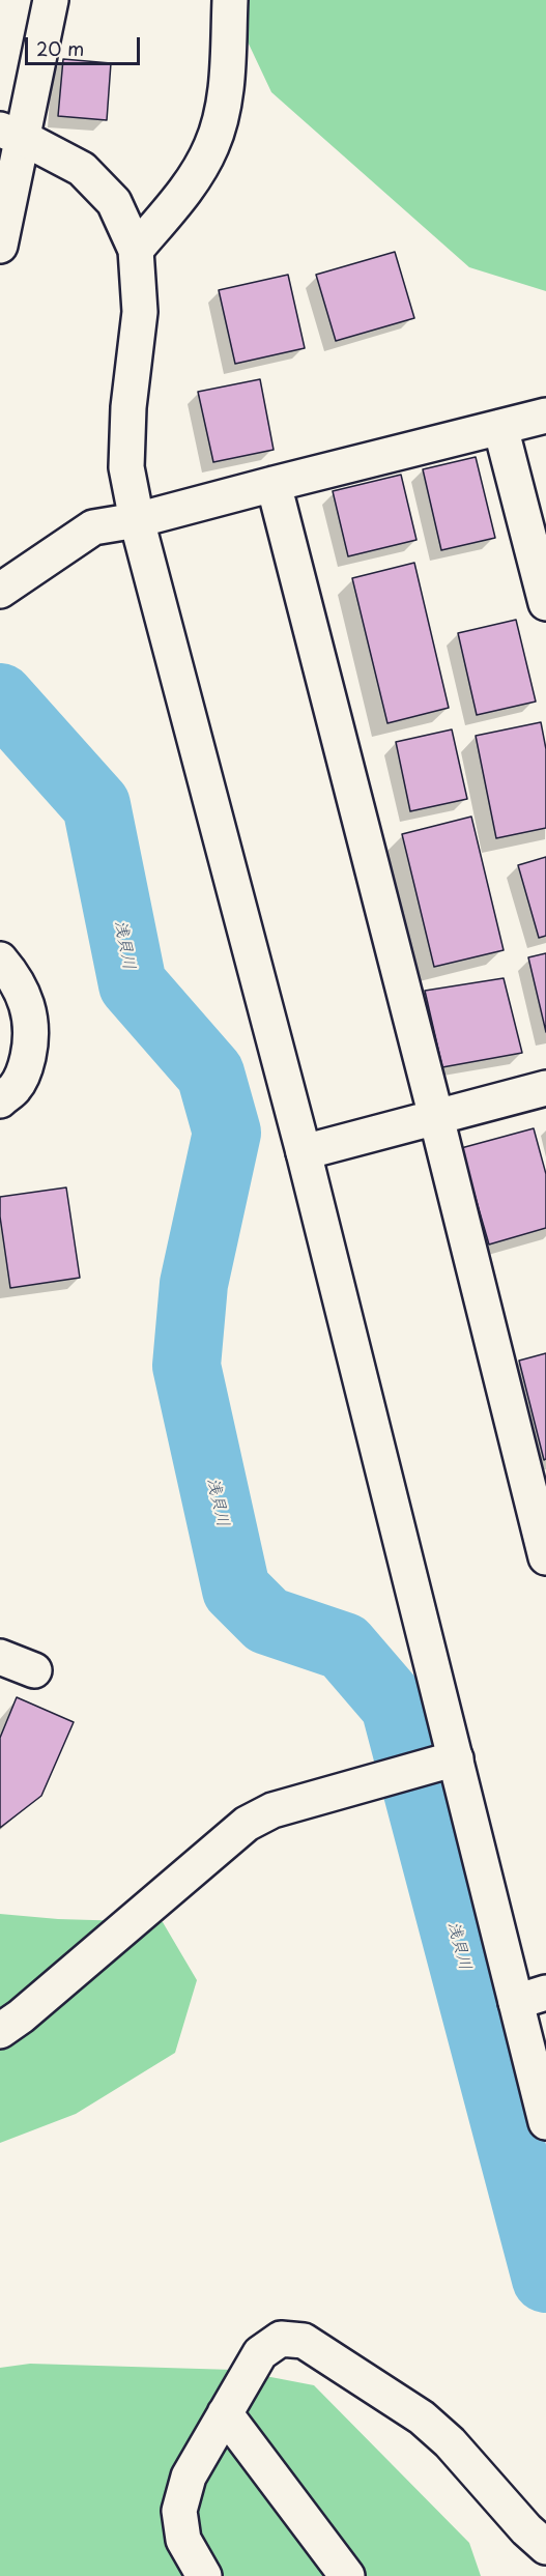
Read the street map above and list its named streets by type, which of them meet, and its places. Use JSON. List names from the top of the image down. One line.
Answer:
{"water":["浅貝川"],"scale_bar":"20 m"}
